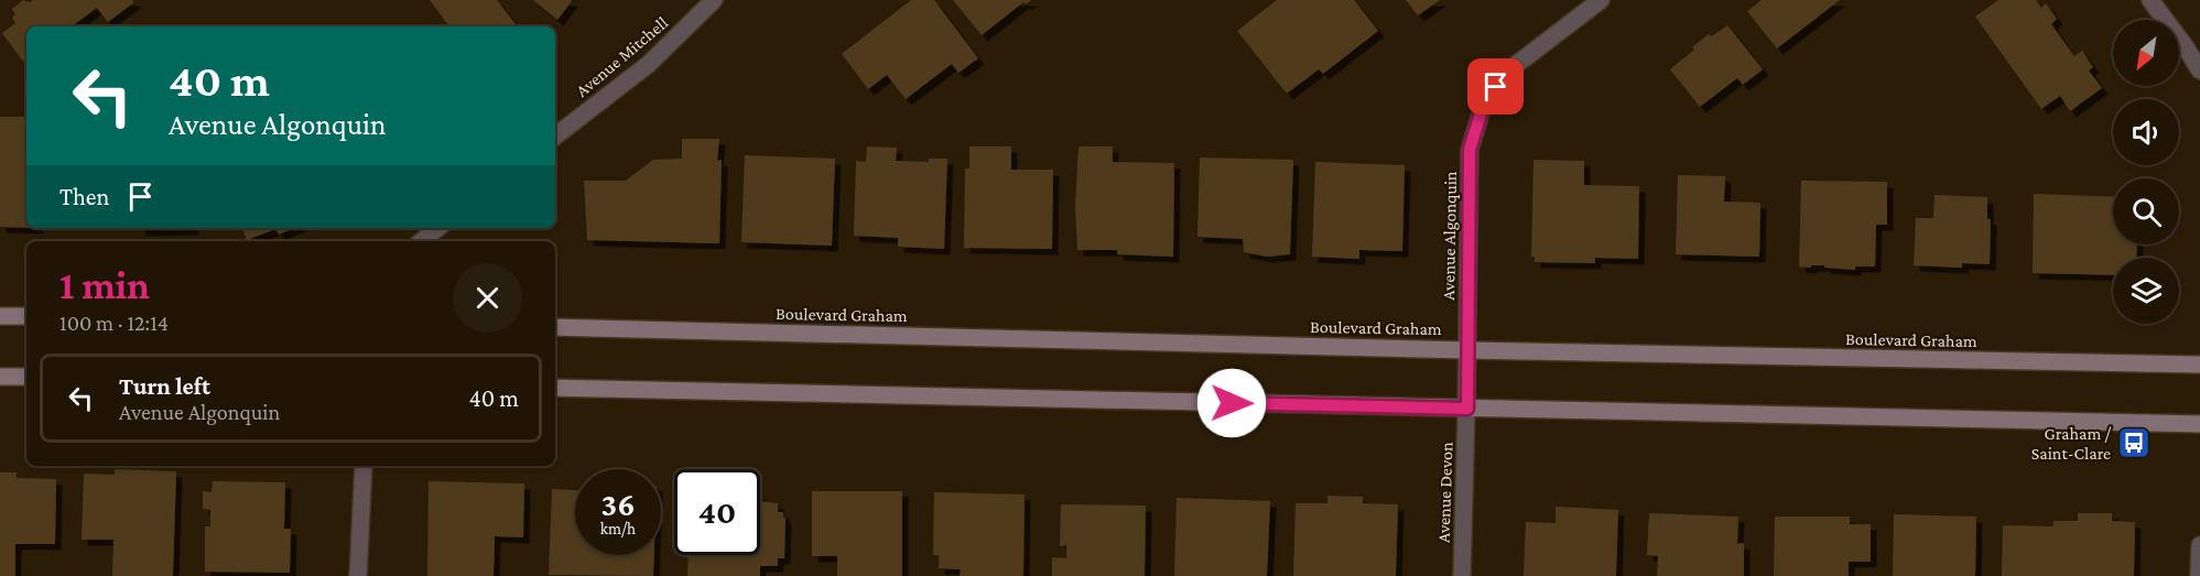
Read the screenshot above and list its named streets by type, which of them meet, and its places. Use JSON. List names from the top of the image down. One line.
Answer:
{"streets":{"street":["Avenue Mitchell","Avenue Algonquin","Boulevard Graham","Avenue Devon"]},"crossings":[["Avenue Algonquin","Boulevard Graham"],["Avenue Algonquin","Avenue Devon"]],"places":{"bus stop":["Graham / Saint-Clare"]},"north":"bottom left","page":{"turn":["40 m","Avenue Algonquin"],"then":"Then","heading":["1 min","100 m · 12:14"],"list":[{"name":"Turn left","note":"Avenue Algonquin","value":"40 m"}],"speed":"36 km/h","limit":"40"}}
